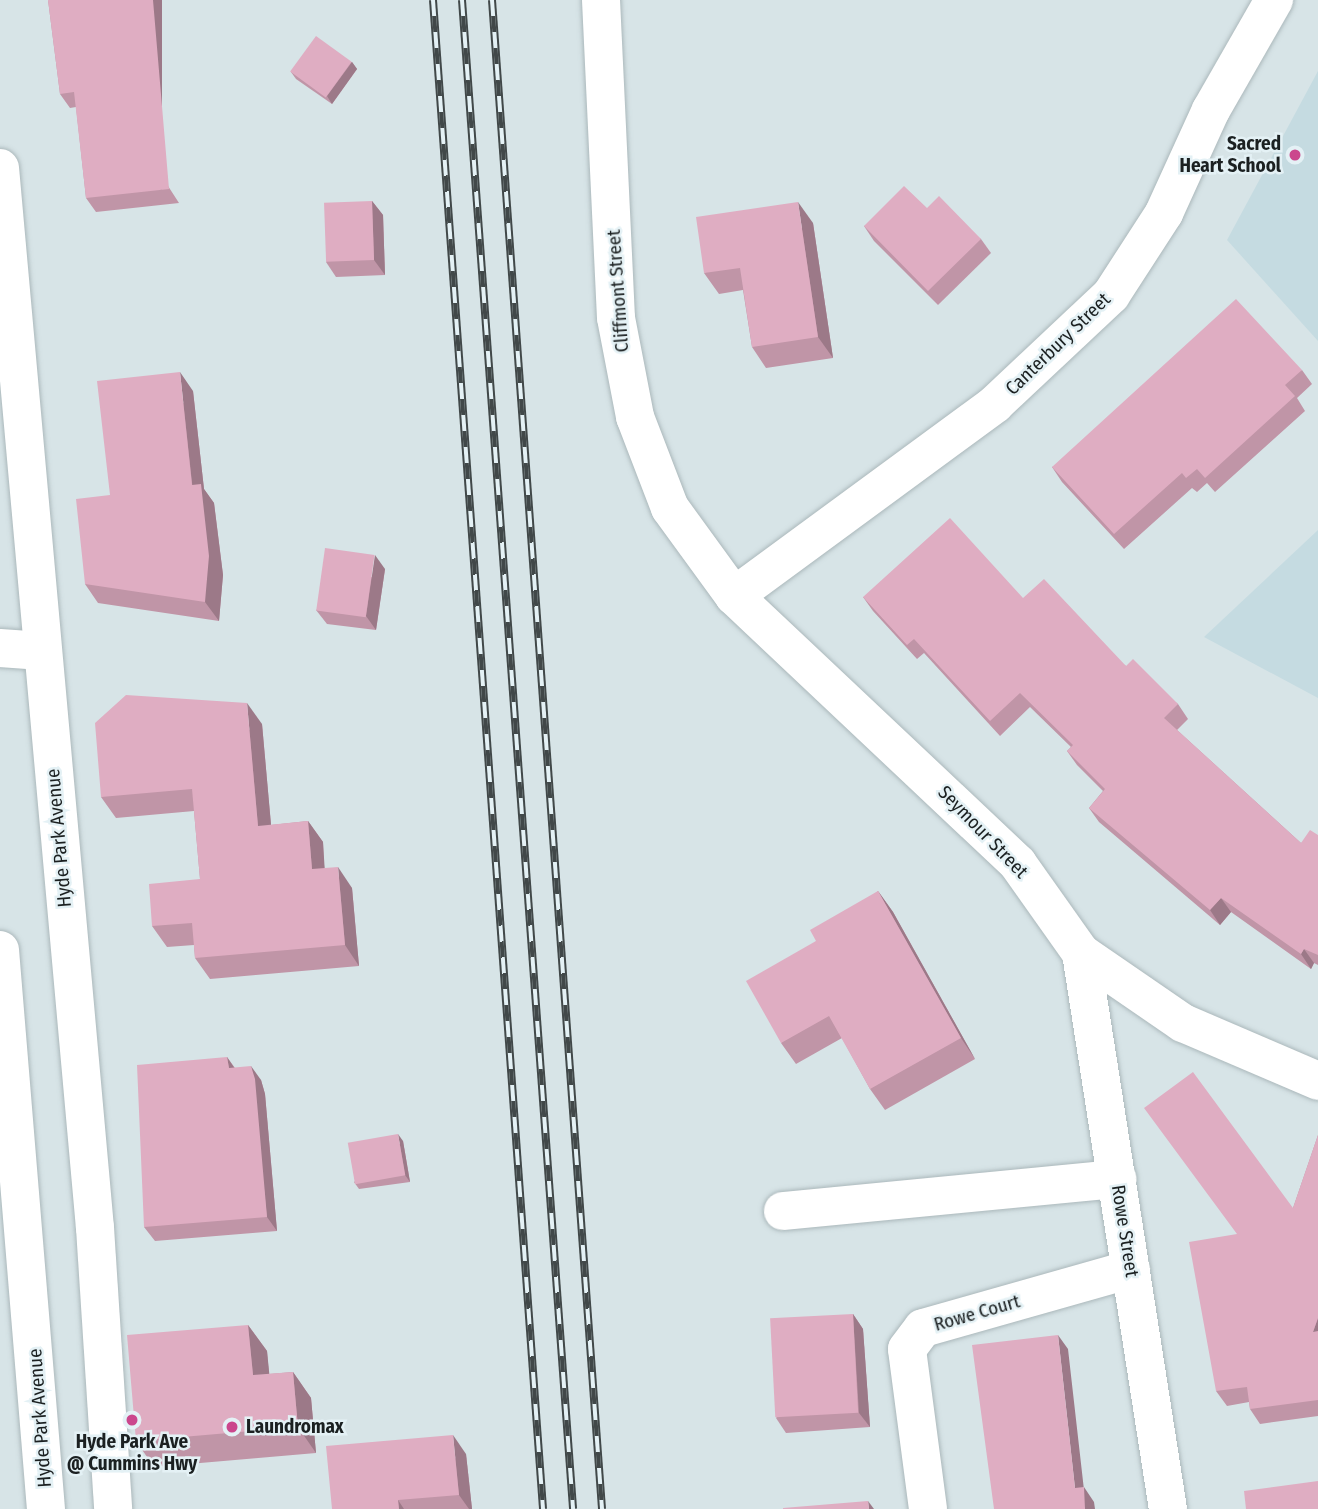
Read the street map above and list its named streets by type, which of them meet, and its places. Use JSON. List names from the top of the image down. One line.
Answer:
{"streets":{"street":["Cliffmont Street","Canterbury Street","Seymour Street","Hyde Park Avenue","Rowe Street","Rowe Court"]},"crossings":[["Cliffmont Street","Canterbury Street"],["Cliffmont Street","Seymour Street"],["Canterbury Street","Seymour Street"],["Seymour Street","Rowe Street"],["Rowe Street","Rowe Court"]],"places":["Sacred Heart School","Hyde Park Ave @ Cummins Hwy","Laundromax"]}
